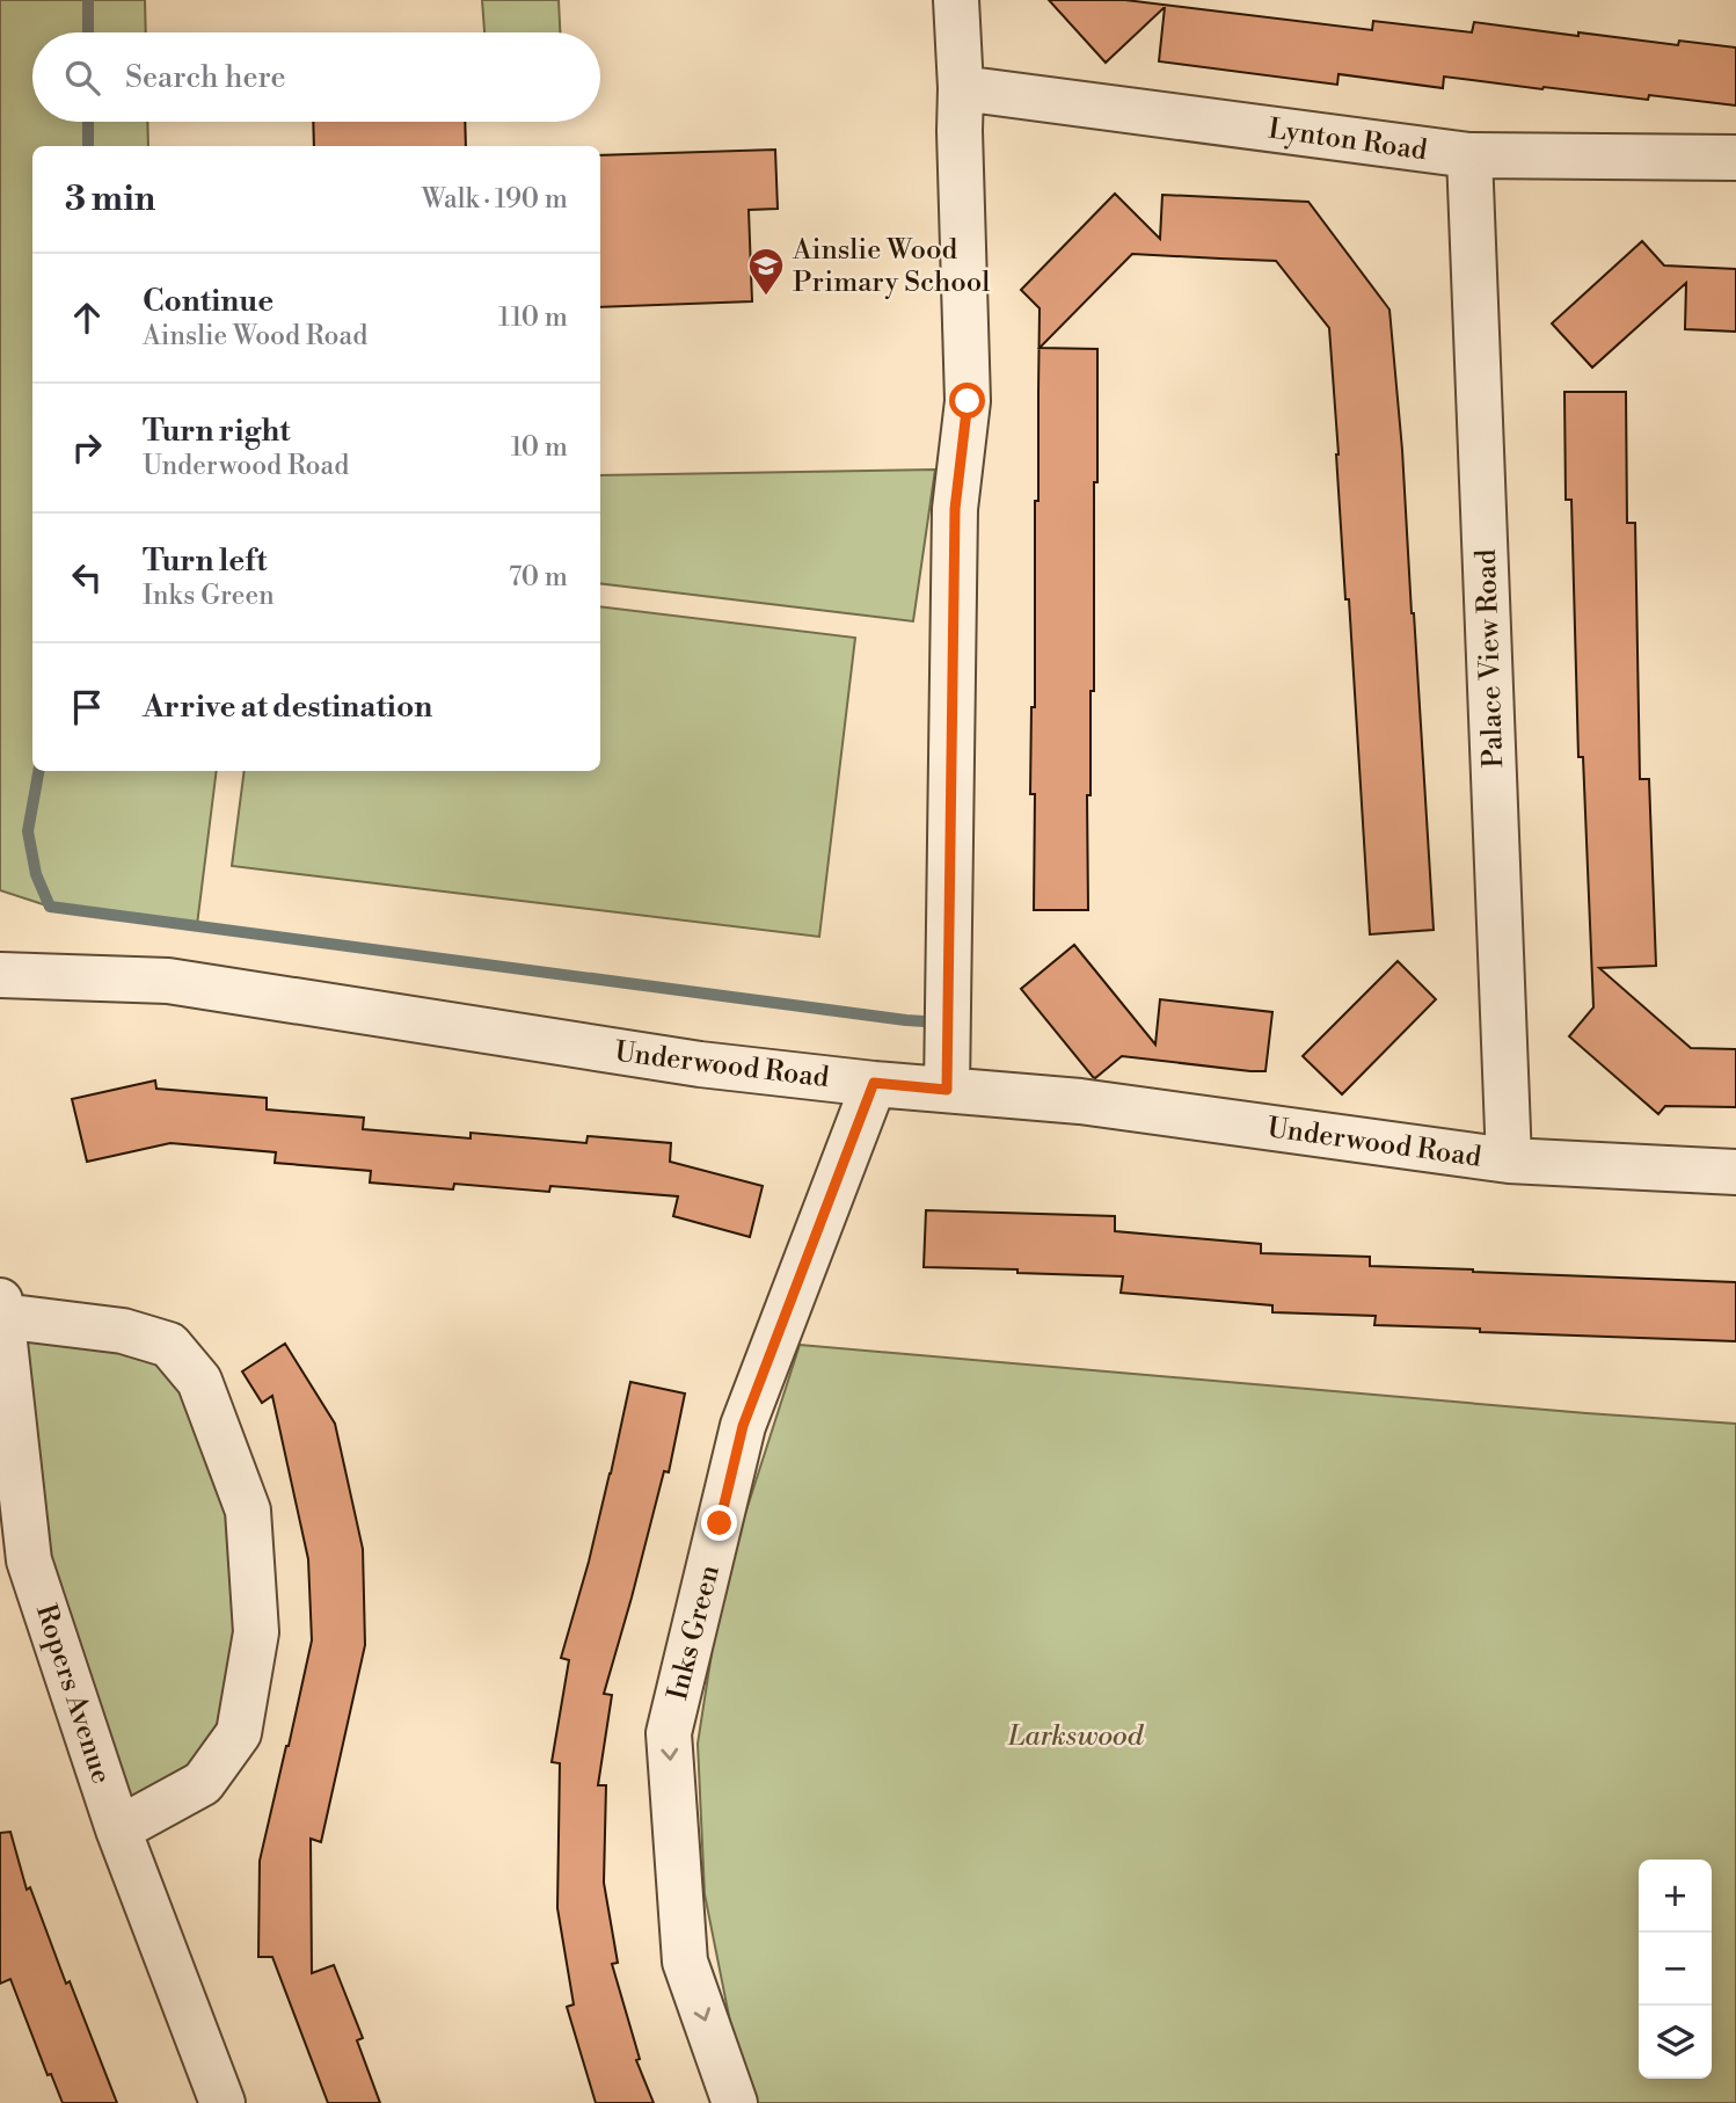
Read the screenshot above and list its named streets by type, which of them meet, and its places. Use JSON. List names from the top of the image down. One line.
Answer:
{"streets":{"street":["Lynton Road","Palace View Road","Underwood Road","Inks Green","Ropers Avenue"]},"crossings":[["Lynton Road","Palace View Road"],["Palace View Road","Underwood Road"],["Underwood Road","Inks Green"]],"one_way":["Inks Green"],"parks":["Larkswood"],"places":{"school or university":["Ainslie Wood Primary School"]},"page":{"search":"Search here","heading":["3 min","Walk · 190 m"],"list":[["Continue","Ainslie Wood Road","110 m"],["Turn right","Underwood Road","10 m"],["Turn left","Inks Green","70 m"],"Arrive at destination"],"map_buttons":["+","−"]}}
